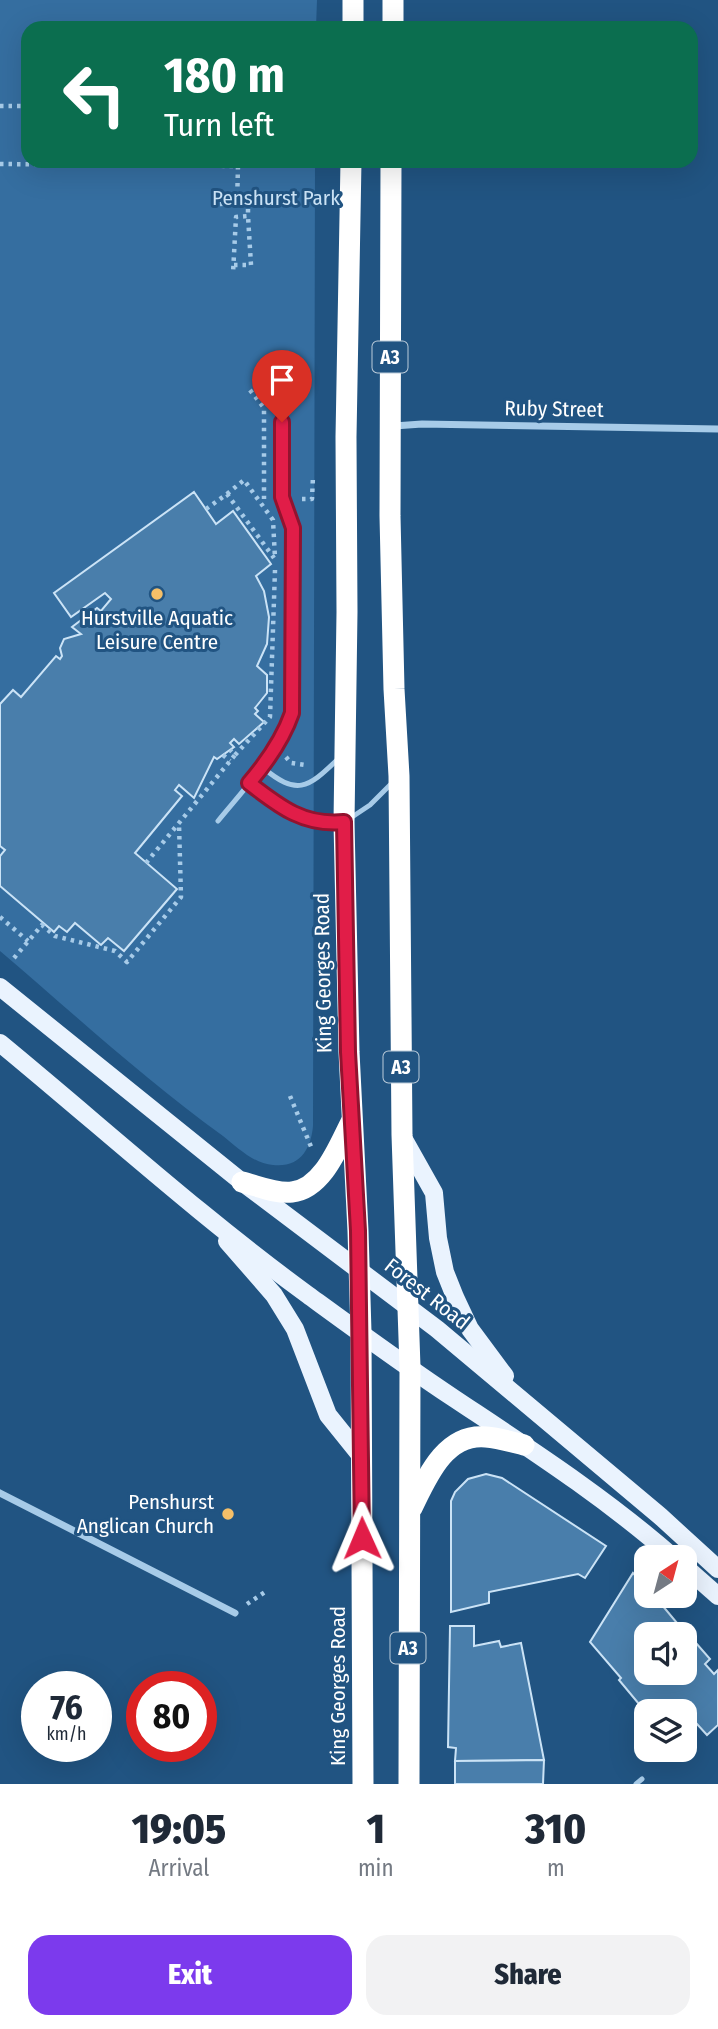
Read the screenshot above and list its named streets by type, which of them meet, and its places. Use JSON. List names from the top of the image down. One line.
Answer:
{"streets":{"highway":["A3","King Georges Road"],"main road":["Forest Road"],"street":["Ruby Street"]},"crossings":[["A3","Ruby Street"],["A3","Forest Road"],["King Georges Road","Forest Road"]],"parks":["Penshurst Park"],"places":["Hurstville Aquatic Leisure Centre","Penshurst Anglican Church"],"north":"top right","page":{"turn":["180 m","Turn left"],"speed":"76 km/h","limit":"80","eta":["19:05","Arrival","1","min","310","m"],"buttons":["Exit","Share"]}}
